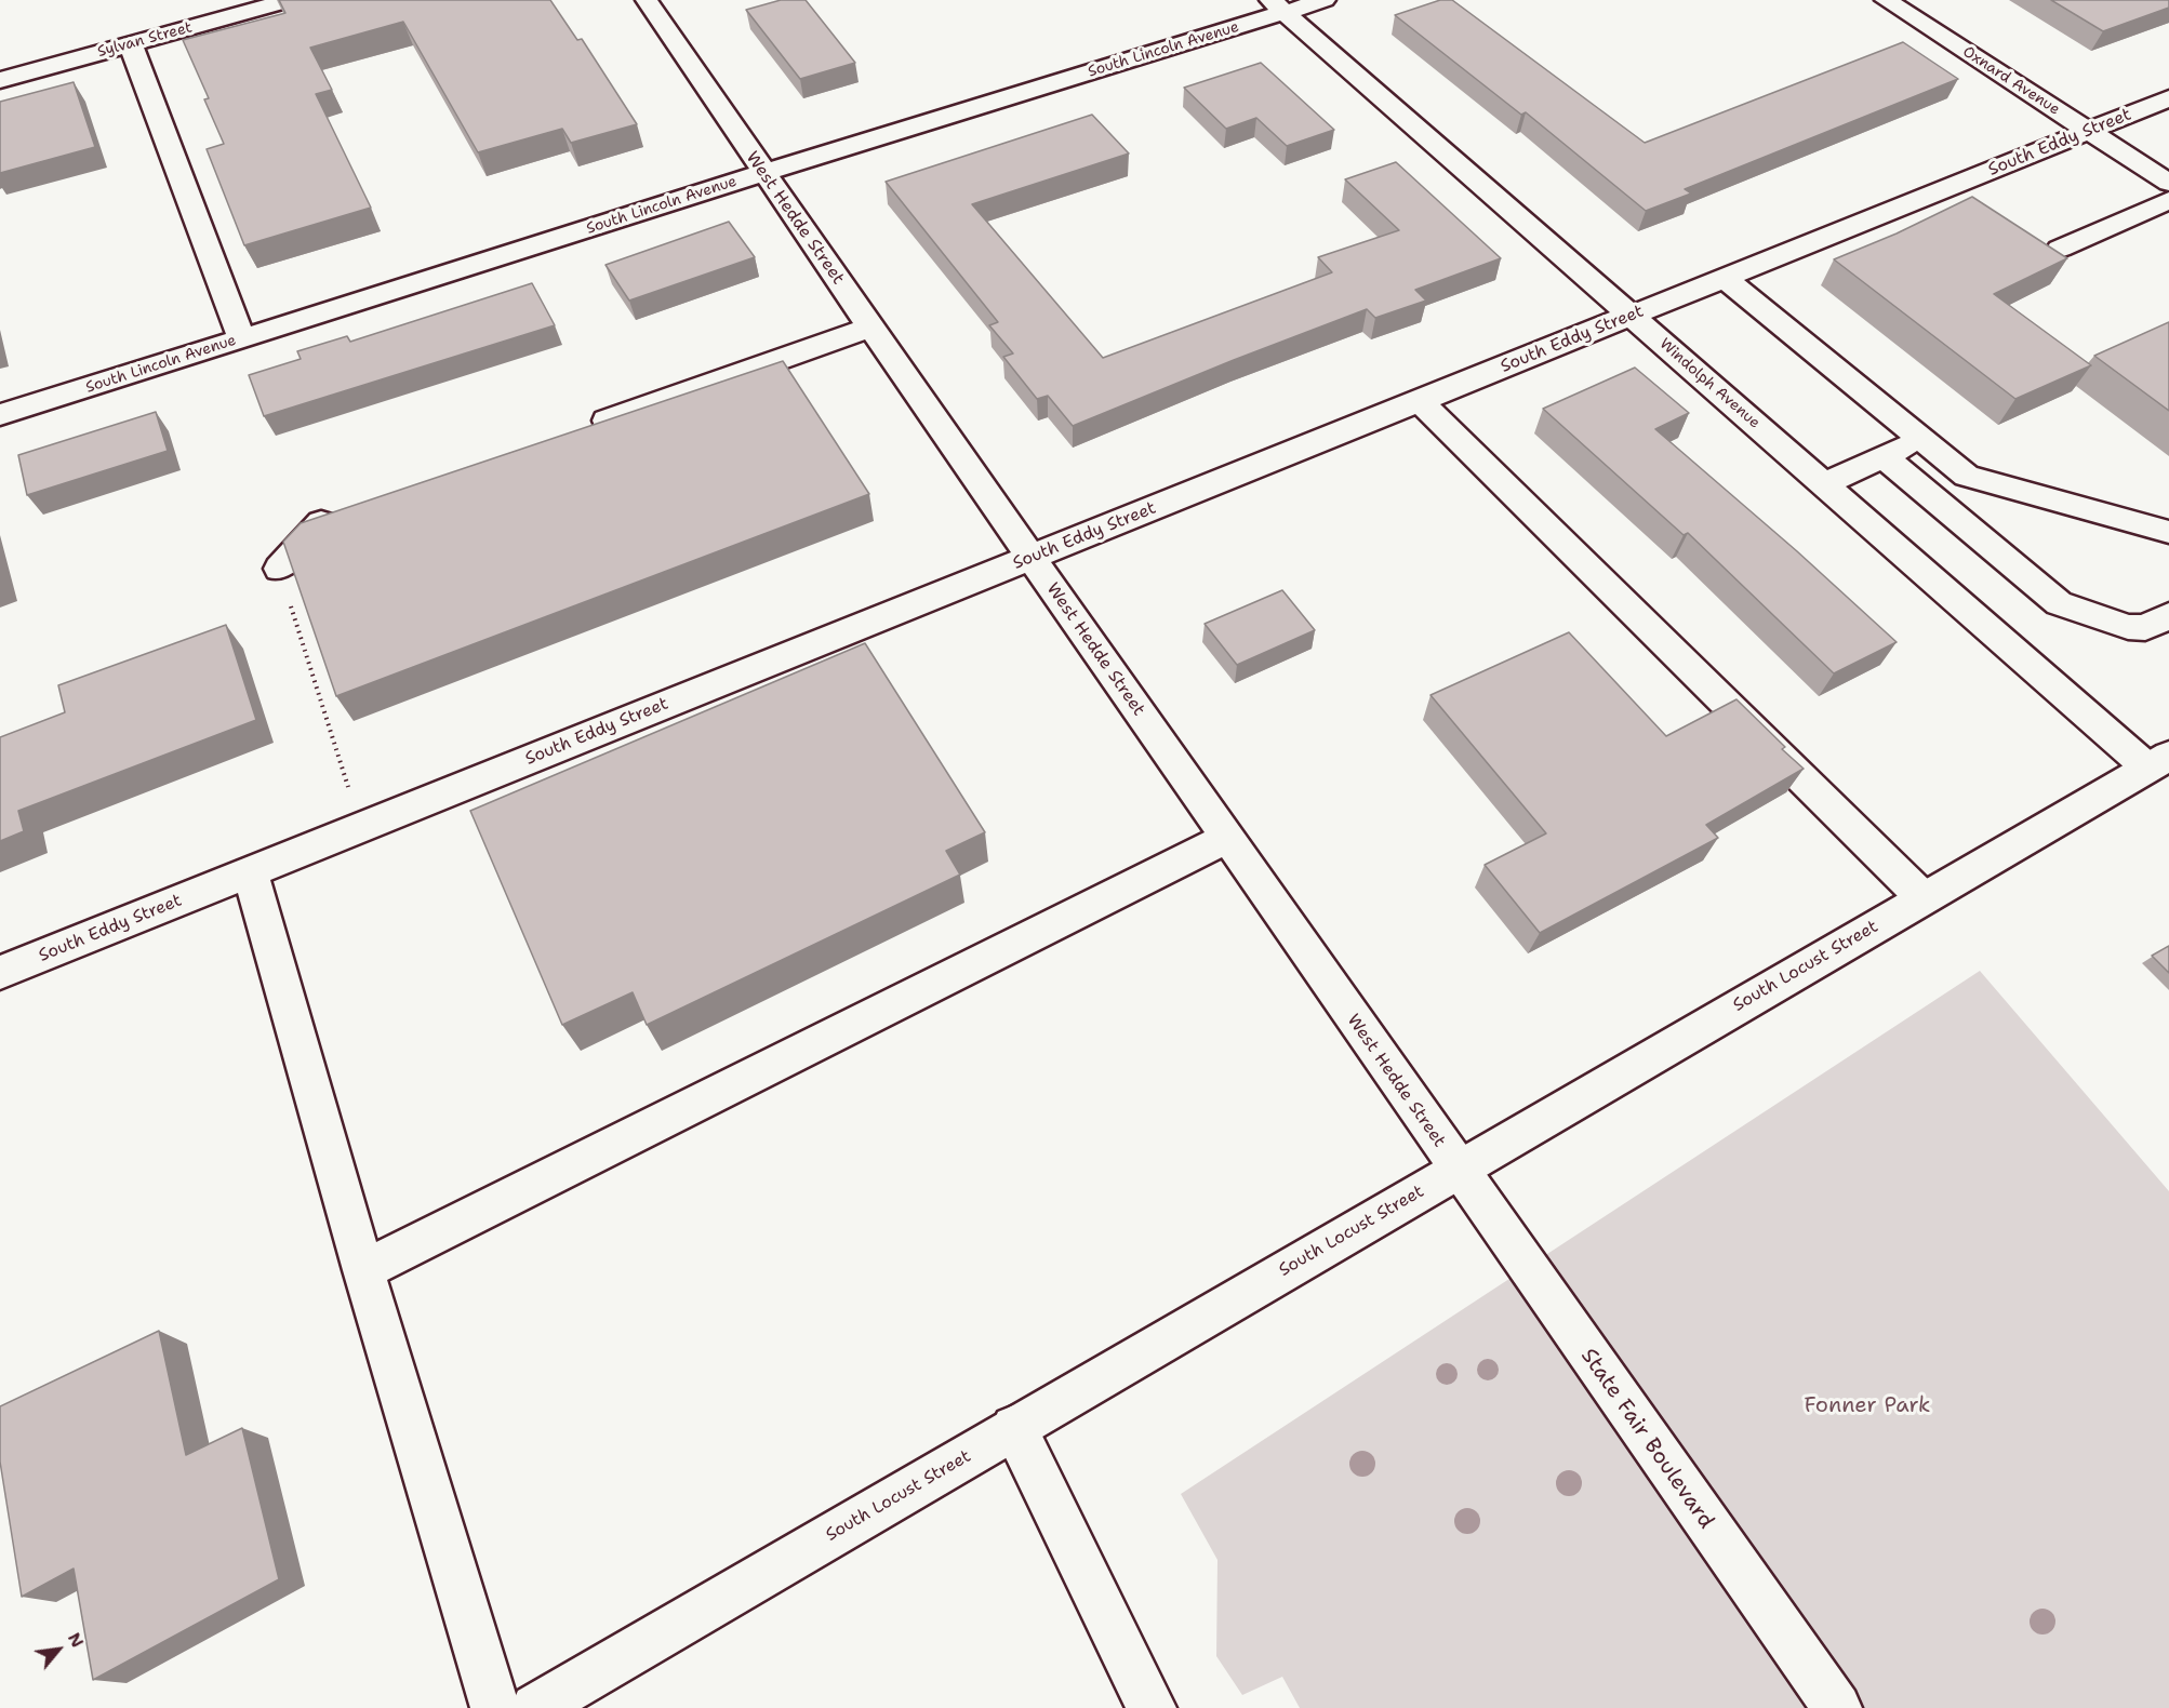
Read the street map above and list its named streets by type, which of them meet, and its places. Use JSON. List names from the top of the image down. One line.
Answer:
{"streets":{"street":["Sylvan Street","South Lincoln Avenue","Oxnard Avenue","South Eddy Street","West Hedde Street","Windolph Avenue","South Locust Street","State Fair Boulevard"]},"crossings":[["South Lincoln Avenue","West Hedde Street"],["South Lincoln Avenue","Windolph Avenue"],["Oxnard Avenue","South Eddy Street"],["South Eddy Street","West Hedde Street"],["South Eddy Street","Windolph Avenue"],["West Hedde Street","South Locust Street"],["West Hedde Street","State Fair Boulevard"],["Windolph Avenue","South Locust Street"],["South Locust Street","State Fair Boulevard"]],"parks":["Fonner Park"],"north":"top right"}
